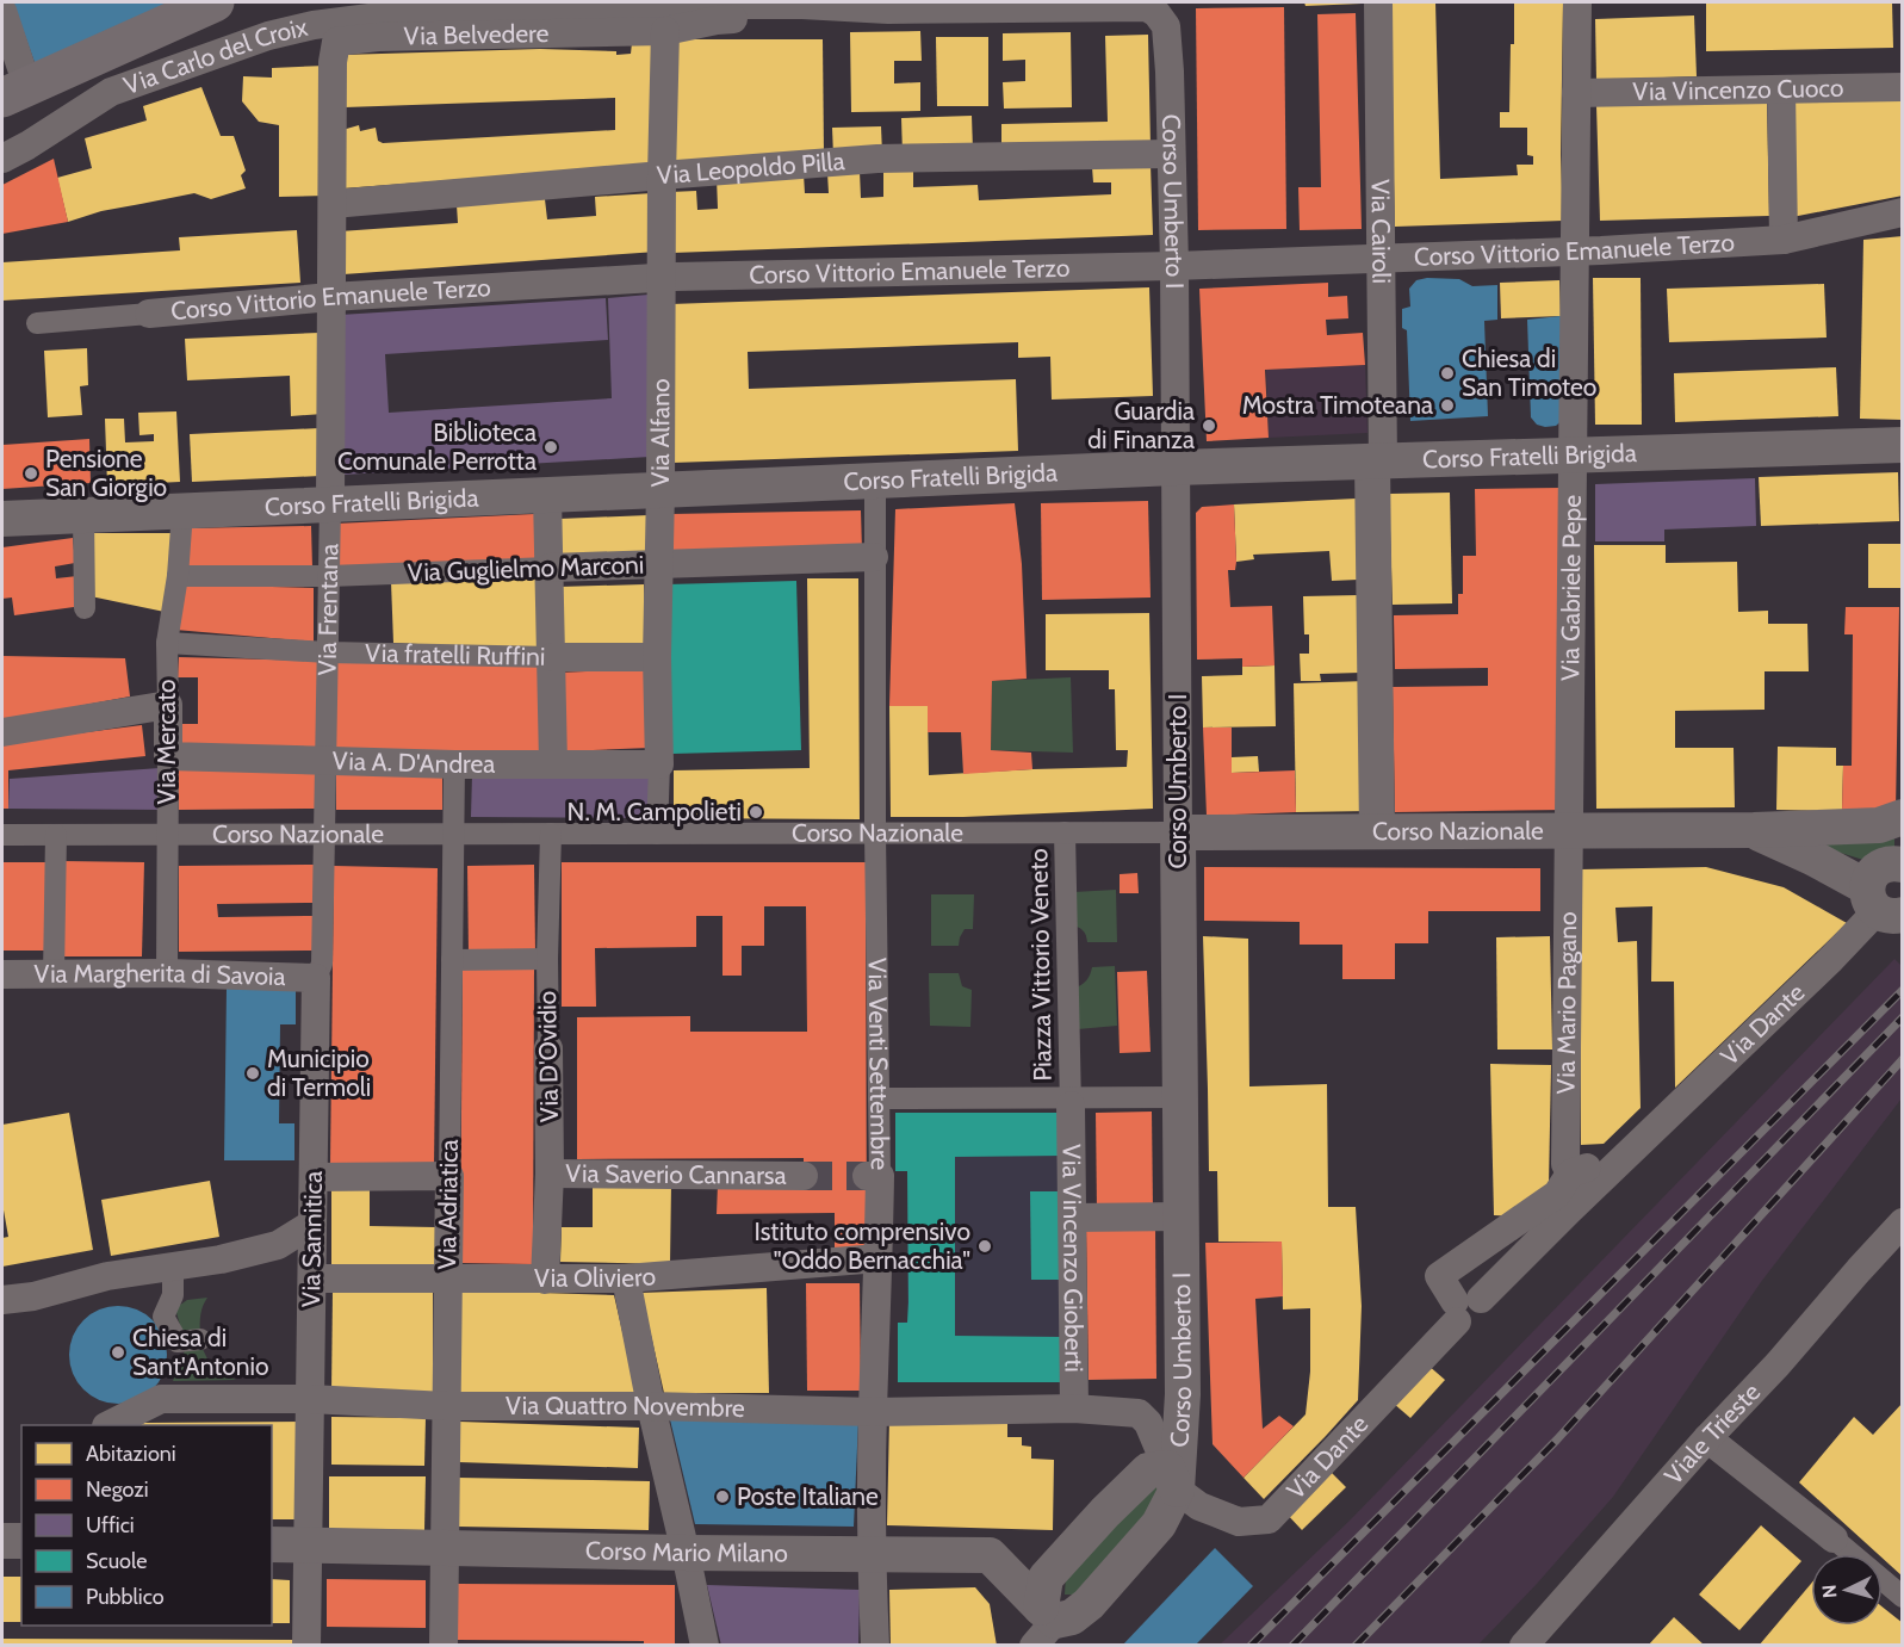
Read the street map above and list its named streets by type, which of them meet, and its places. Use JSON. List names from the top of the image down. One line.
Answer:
{"streets":{"street":["Via Belvedere","Via Carlo del Croix","Via Vincenzo Cuoco","Via Leopoldo Pilla","Corso Umberto I","Via Cairoli","Corso Vittorio Emanuele Terzo","Via Alfano","Corso Fratelli Brigida","Via Guglielmo Marconi","Via Gabriele Pepe","Via Frentana","Via fratelli Ruffini","Via Mercato","Via A. D'Andrea","Corso Nazionale","Piazza Vittorio Veneto","Via Margherita di Savoia","Via Mario Pagano","Via Dante","Via D'Ovidio","Via Venti Settembre","Via Saverio Cannarsa","Via Adriatica","Via Sannitica","Via Vincenzo Gioberti","Via Oliviero","Via Quattro Novembre","Viale Trieste","Corso Mario Milano"]},"crossings":[["Via Belvedere","Via Carlo del Croix"],["Via Belvedere","Via Leopoldo Pilla"],["Via Belvedere","Corso Vittorio Emanuele Terzo"],["Via Belvedere","Via Alfano"],["Via Belvedere","Via Frentana"],["Via Carlo del Croix","Corso Umberto I"],["Via Vincenzo Cuoco","Via Gabriele Pepe"],["Via Leopoldo Pilla","Corso Umberto I"],["Via Leopoldo Pilla","Via Alfano"],["Corso Umberto I","Corso Vittorio Emanuele Terzo"],["Corso Umberto I","Corso Fratelli Brigida"],["Corso Umberto I","Corso Nazionale"],["Corso Umberto I","Piazza Vittorio Veneto"],["Corso Umberto I","Via Dante"],["Corso Umberto I","Via Quattro Novembre"],["Via Cairoli","Corso Vittorio Emanuele Terzo"],["Via Cairoli","Corso Fratelli Brigida"],["Via Cairoli","Corso Nazionale"],["Corso Vittorio Emanuele Terzo","Via Alfano"],["Corso Vittorio Emanuele Terzo","Via Gabriele Pepe"],["Corso Vittorio Emanuele Terzo","Via Frentana"],["Via Alfano","Corso Fratelli Brigida"],["Via Alfano","Via Guglielmo Marconi"],["Via Alfano","Via fratelli Ruffini"],["Via Alfano","Via A. D'Andrea"],["Via Alfano","Corso Nazionale"],["Corso Fratelli Brigida","Via Gabriele Pepe"],["Corso Fratelli Brigida","Via Frentana"],["Corso Fratelli Brigida","Via Mercato"],["Corso Fratelli Brigida","Via Venti Settembre"],["Via Guglielmo Marconi","Via Frentana"],["Via Guglielmo Marconi","Via Mercato"],["Via Guglielmo Marconi","Via Venti Settembre"],["Via Gabriele Pepe","Corso Nazionale"],["Via Gabriele Pepe","Via Mario Pagano"],["Via Frentana","Via fratelli Ruffini"],["Via Frentana","Via A. D'Andrea"],["Via Frentana","Corso Nazionale"],["Via Frentana","Via Sannitica"],["Via fratelli Ruffini","Via Mercato"],["Via Mercato","Via A. D'Andrea"],["Via Mercato","Corso Nazionale"],["Via Mercato","Via Margherita di Savoia"],["Via A. D'Andrea","Via Adriatica"],["Corso Nazionale","Piazza Vittorio Veneto"],["Corso Nazionale","Via Mario Pagano"],["Corso Nazionale","Via Dante"],["Corso Nazionale","Via D'Ovidio"],["Corso Nazionale","Via Venti Settembre"],["Corso Nazionale","Via Adriatica"],["Corso Nazionale","Via Sannitica"],["Piazza Vittorio Veneto","Via Venti Settembre"],["Piazza Vittorio Veneto","Via Vincenzo Gioberti"],["Via Margherita di Savoia","Via Sannitica"],["Via Mario Pagano","Via Dante"],["Via Dante","Via Quattro Novembre"],["Via D'Ovidio","Via Saverio Cannarsa"],["Via D'Ovidio","Via Oliviero"],["Via Venti Settembre","Via Oliviero"],["Via Venti Settembre","Via Quattro Novembre"],["Via Venti Settembre","Corso Mario Milano"],["Via Adriatica","Via Oliviero"],["Via Adriatica","Via Quattro Novembre"],["Via Adriatica","Corso Mario Milano"],["Via Sannitica","Via Oliviero"],["Via Sannitica","Via Quattro Novembre"],["Via Sannitica","Corso Mario Milano"],["Via Vincenzo Gioberti","Via Quattro Novembre"]],"places":["Chiesa di San Timoteo","Mostra Timoteana","Guardia di Finanza","Biblioteca Comunale Perrotta","Pensione San Giorgio","N. M. Campolieti","Municipio di Termoli","Istituto comprensivo \"Oddo Bernacchia\"","Chiesa di Sant'Antonio","Poste Italiane"],"legend":["Abitazioni","Negozi","Uffici","Scuole","Pubblico"],"north":"left"}
